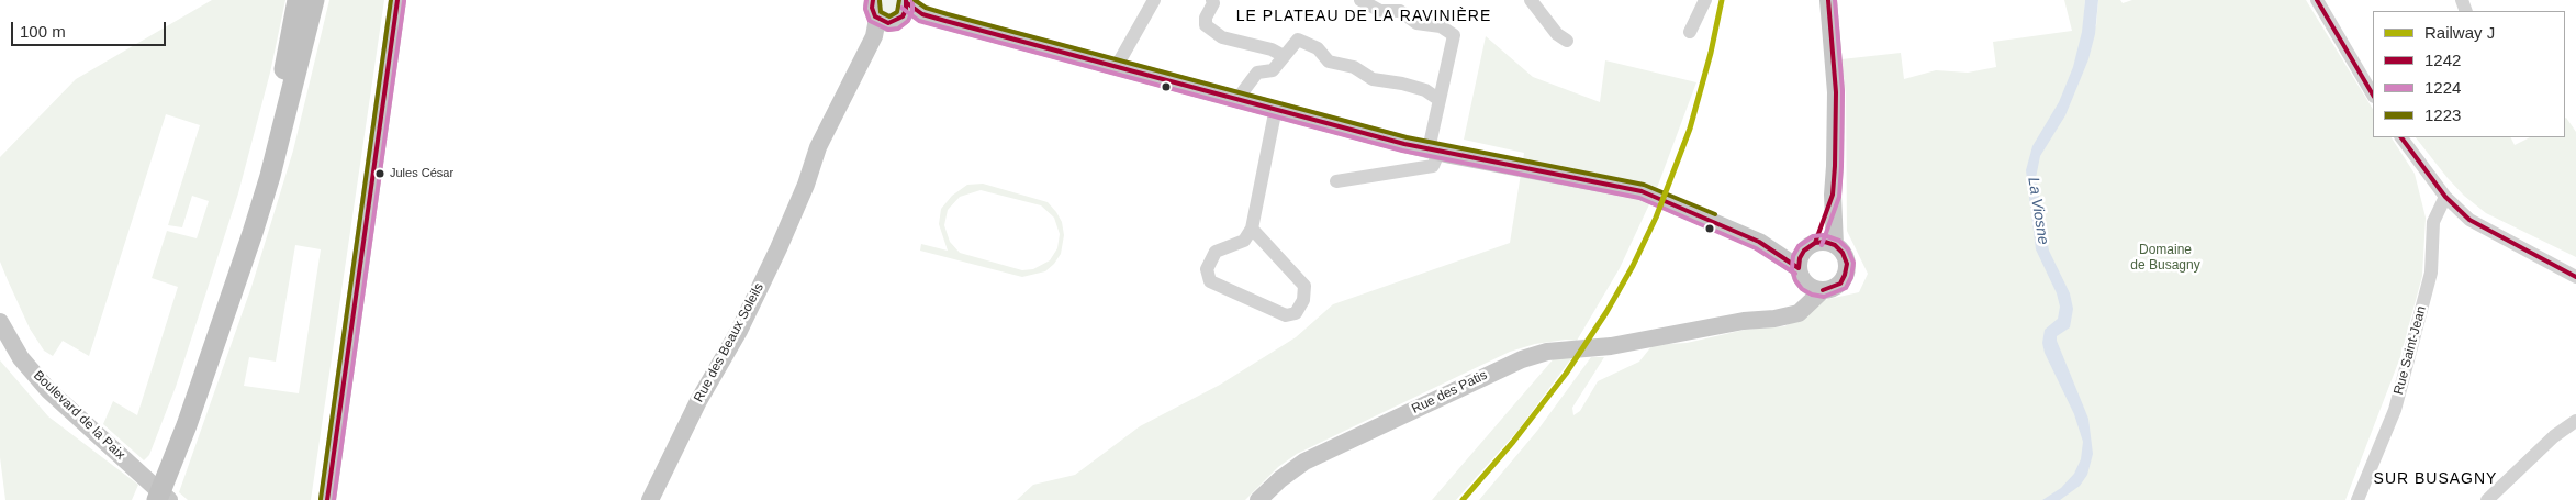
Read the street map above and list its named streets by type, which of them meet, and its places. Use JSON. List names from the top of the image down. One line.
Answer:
{"streets":{"main road":["Rue des Beaux Soleils","Rue des Patis","Boulevard de la Paix"],"street":["Rue Saint-Jean"]},"districts":["LE PLATEAU DE LA RAVINIÈRE","SUR BUSAGNY"],"water":["La Viosne"],"parks":["Domaine de Busagny"],"places":["Jules César"],"lines":["rail line J","transit line 1242","transit line 1224","transit line 1223"],"legend":["Railway J","1242","1224","1223"],"scale_bar":"100 m"}
